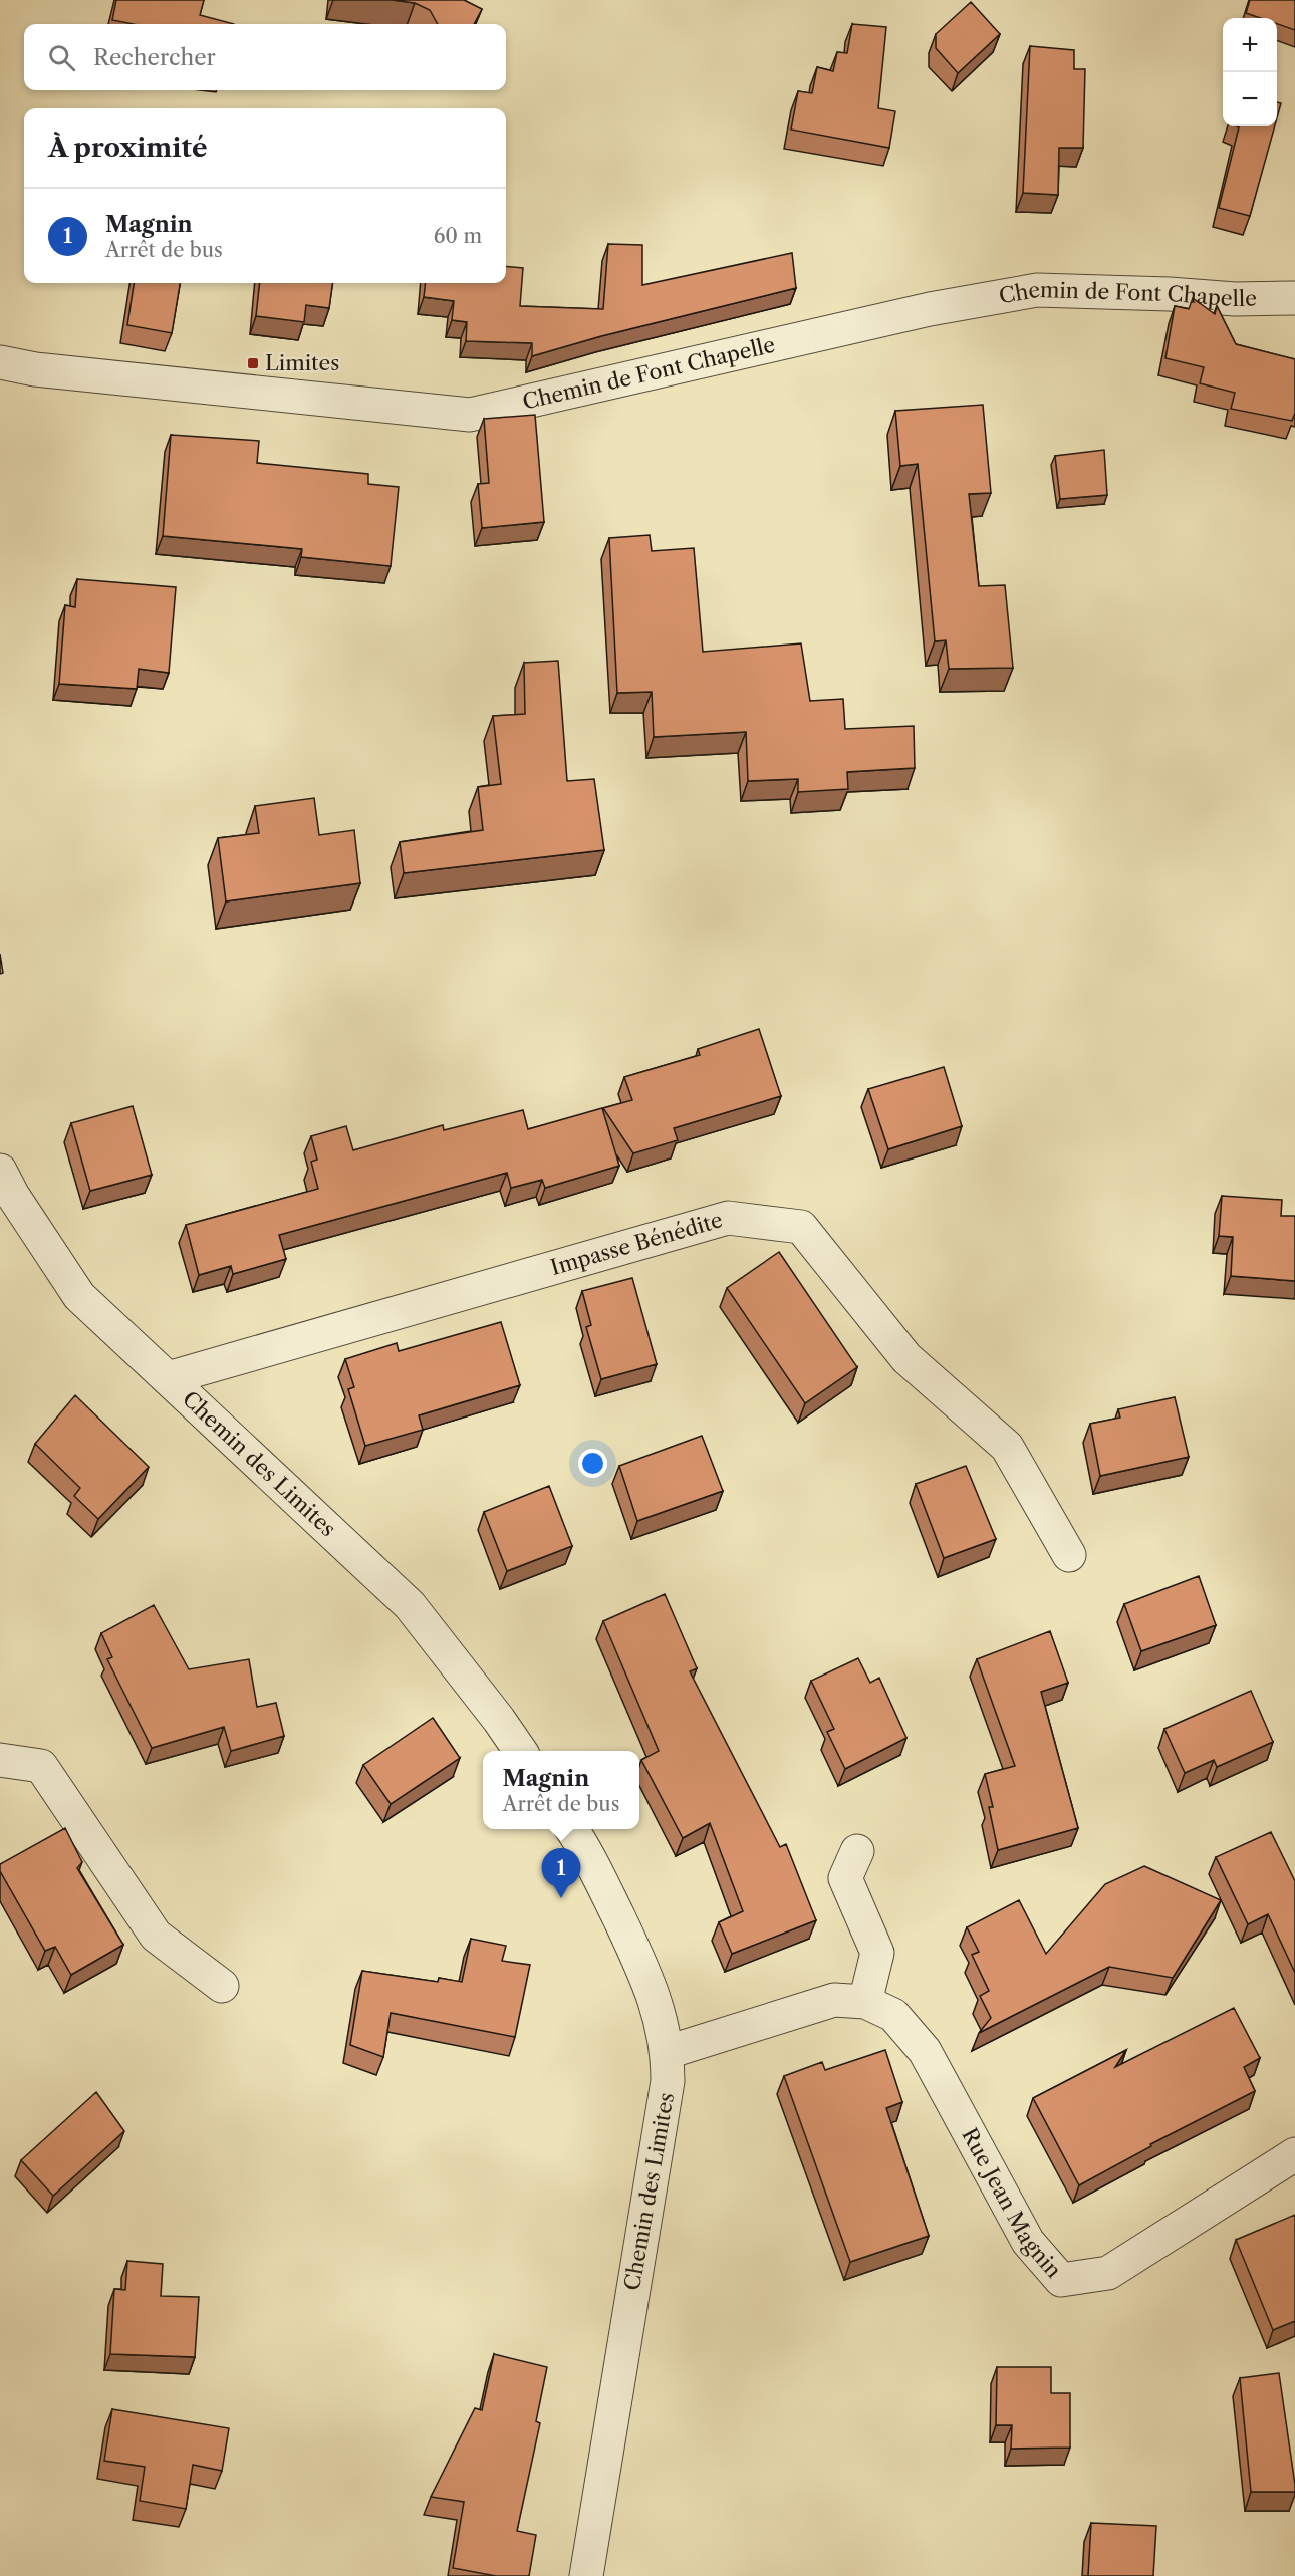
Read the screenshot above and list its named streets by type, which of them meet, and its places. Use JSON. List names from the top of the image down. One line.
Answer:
{"streets":{"street":["Chemin de Font Chapelle","Impasse Bénédite","Chemin des Limites","Rue Jean Magnin"]},"crossings":[["Impasse Bénédite","Chemin des Limites"],["Chemin des Limites","Rue Jean Magnin"]],"places":{"transit":["Limites"]},"page":{"map_buttons":["+","−"],"search":"Rechercher","heading":"À proximité","list":[{"mark":"1","name":"Magnin","note":"Arrêt de bus","value":"60 m"}],"popup":["Magnin","Arrêt de bus"],"pins":"1"}}
